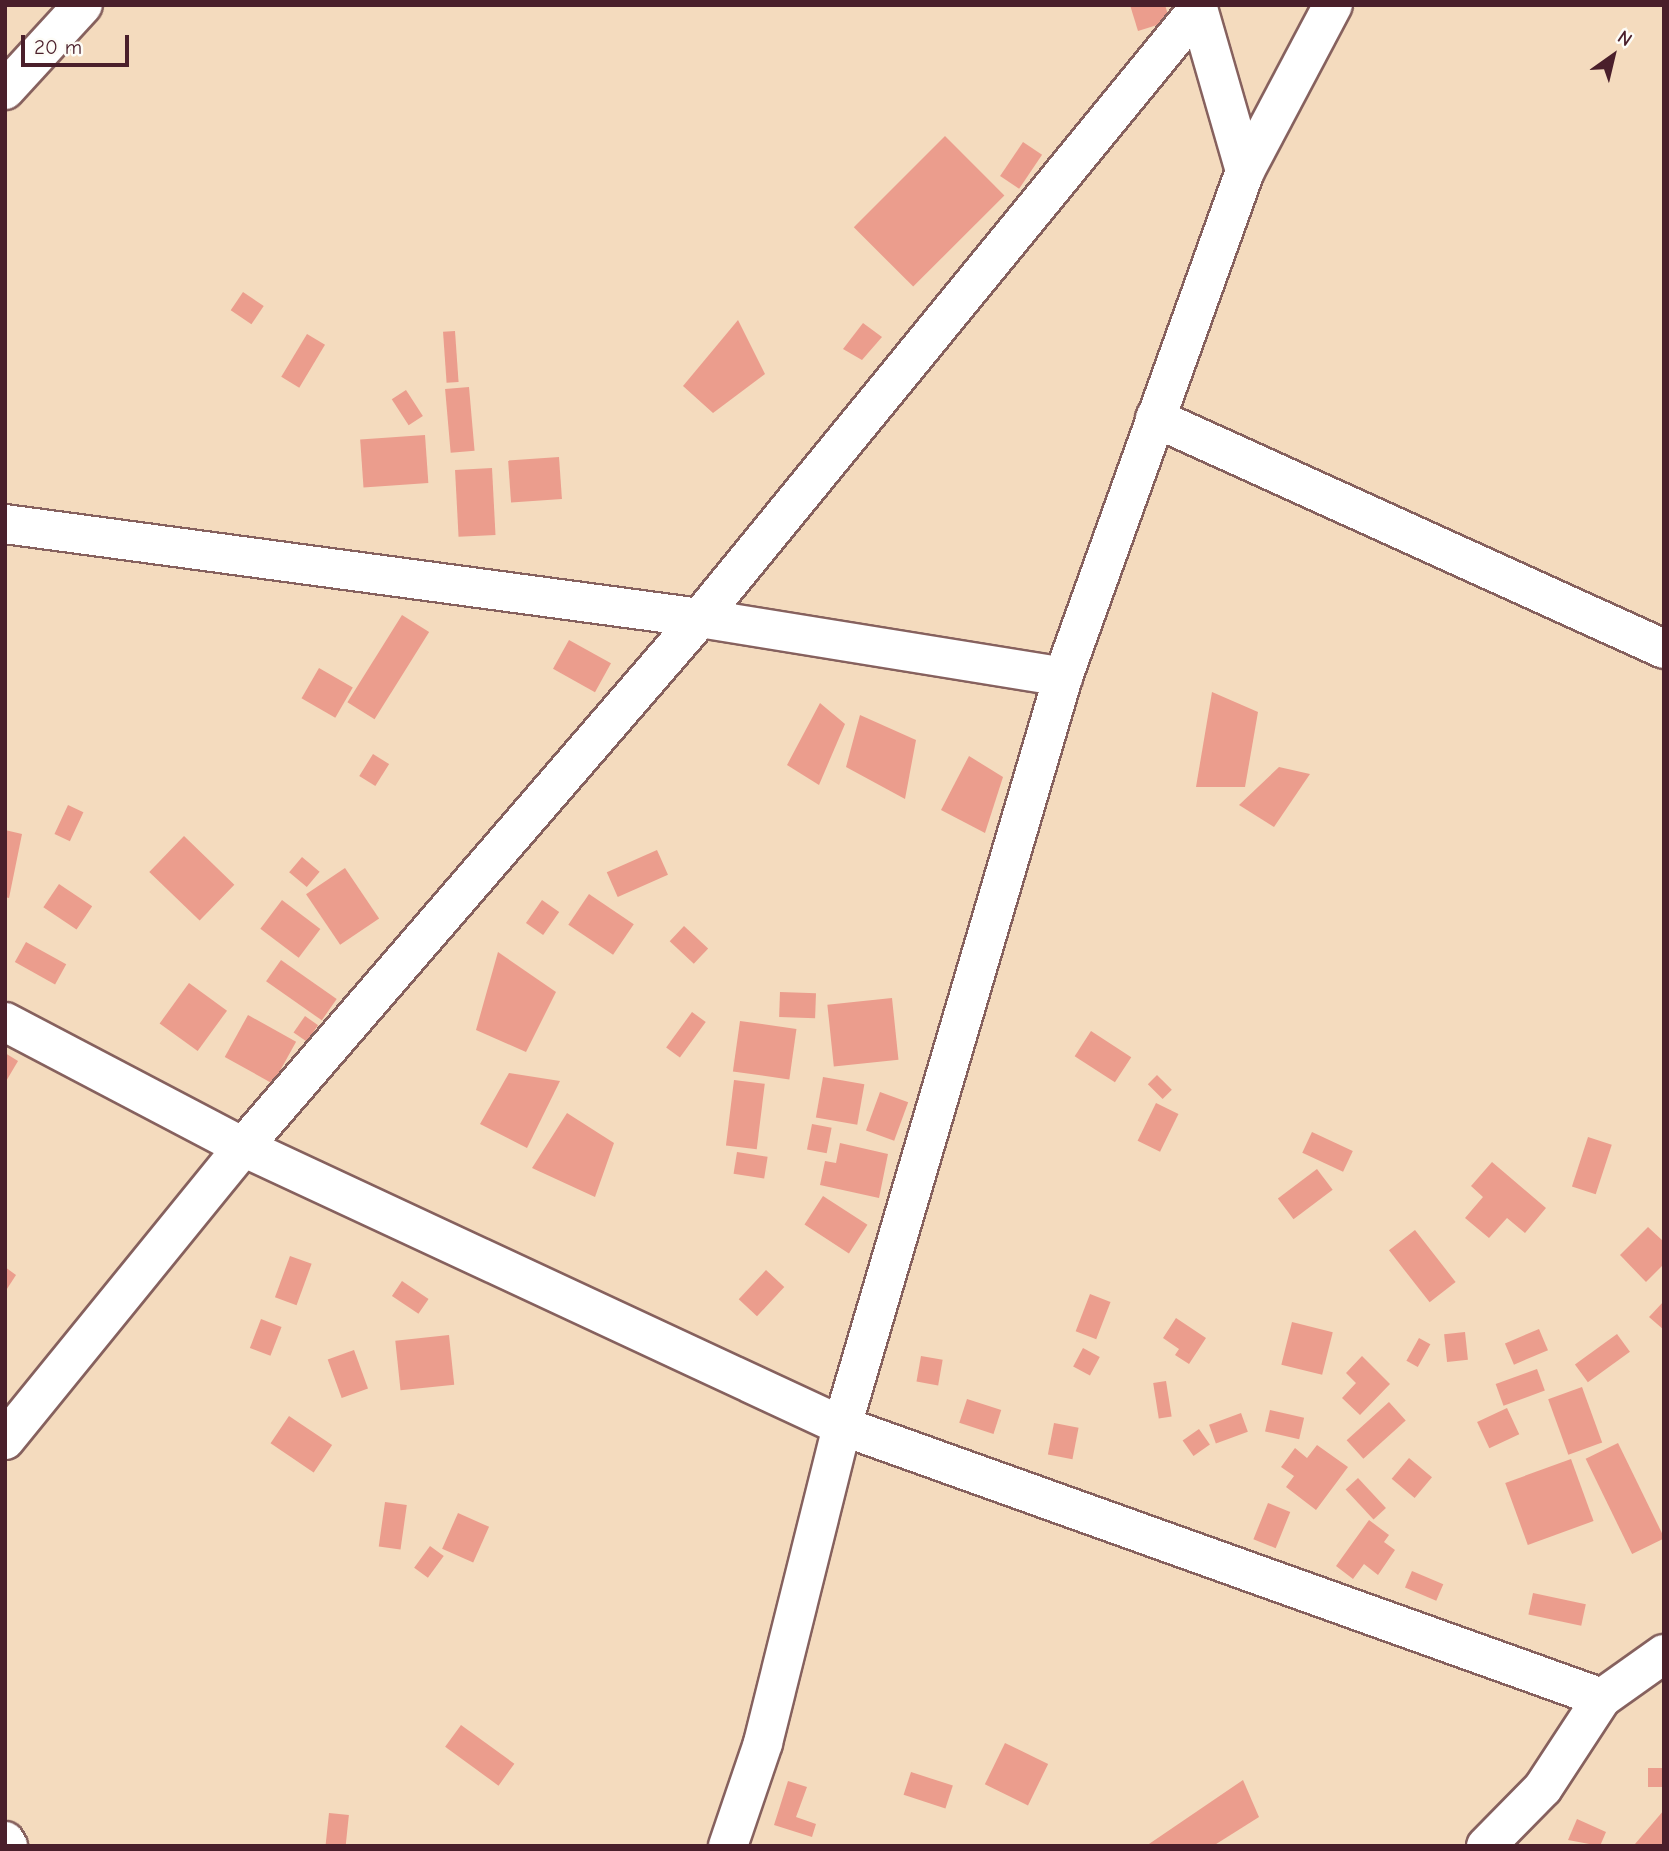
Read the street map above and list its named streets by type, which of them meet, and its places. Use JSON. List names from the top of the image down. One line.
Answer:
{"scale_bar":"20 m","north":"top right"}
